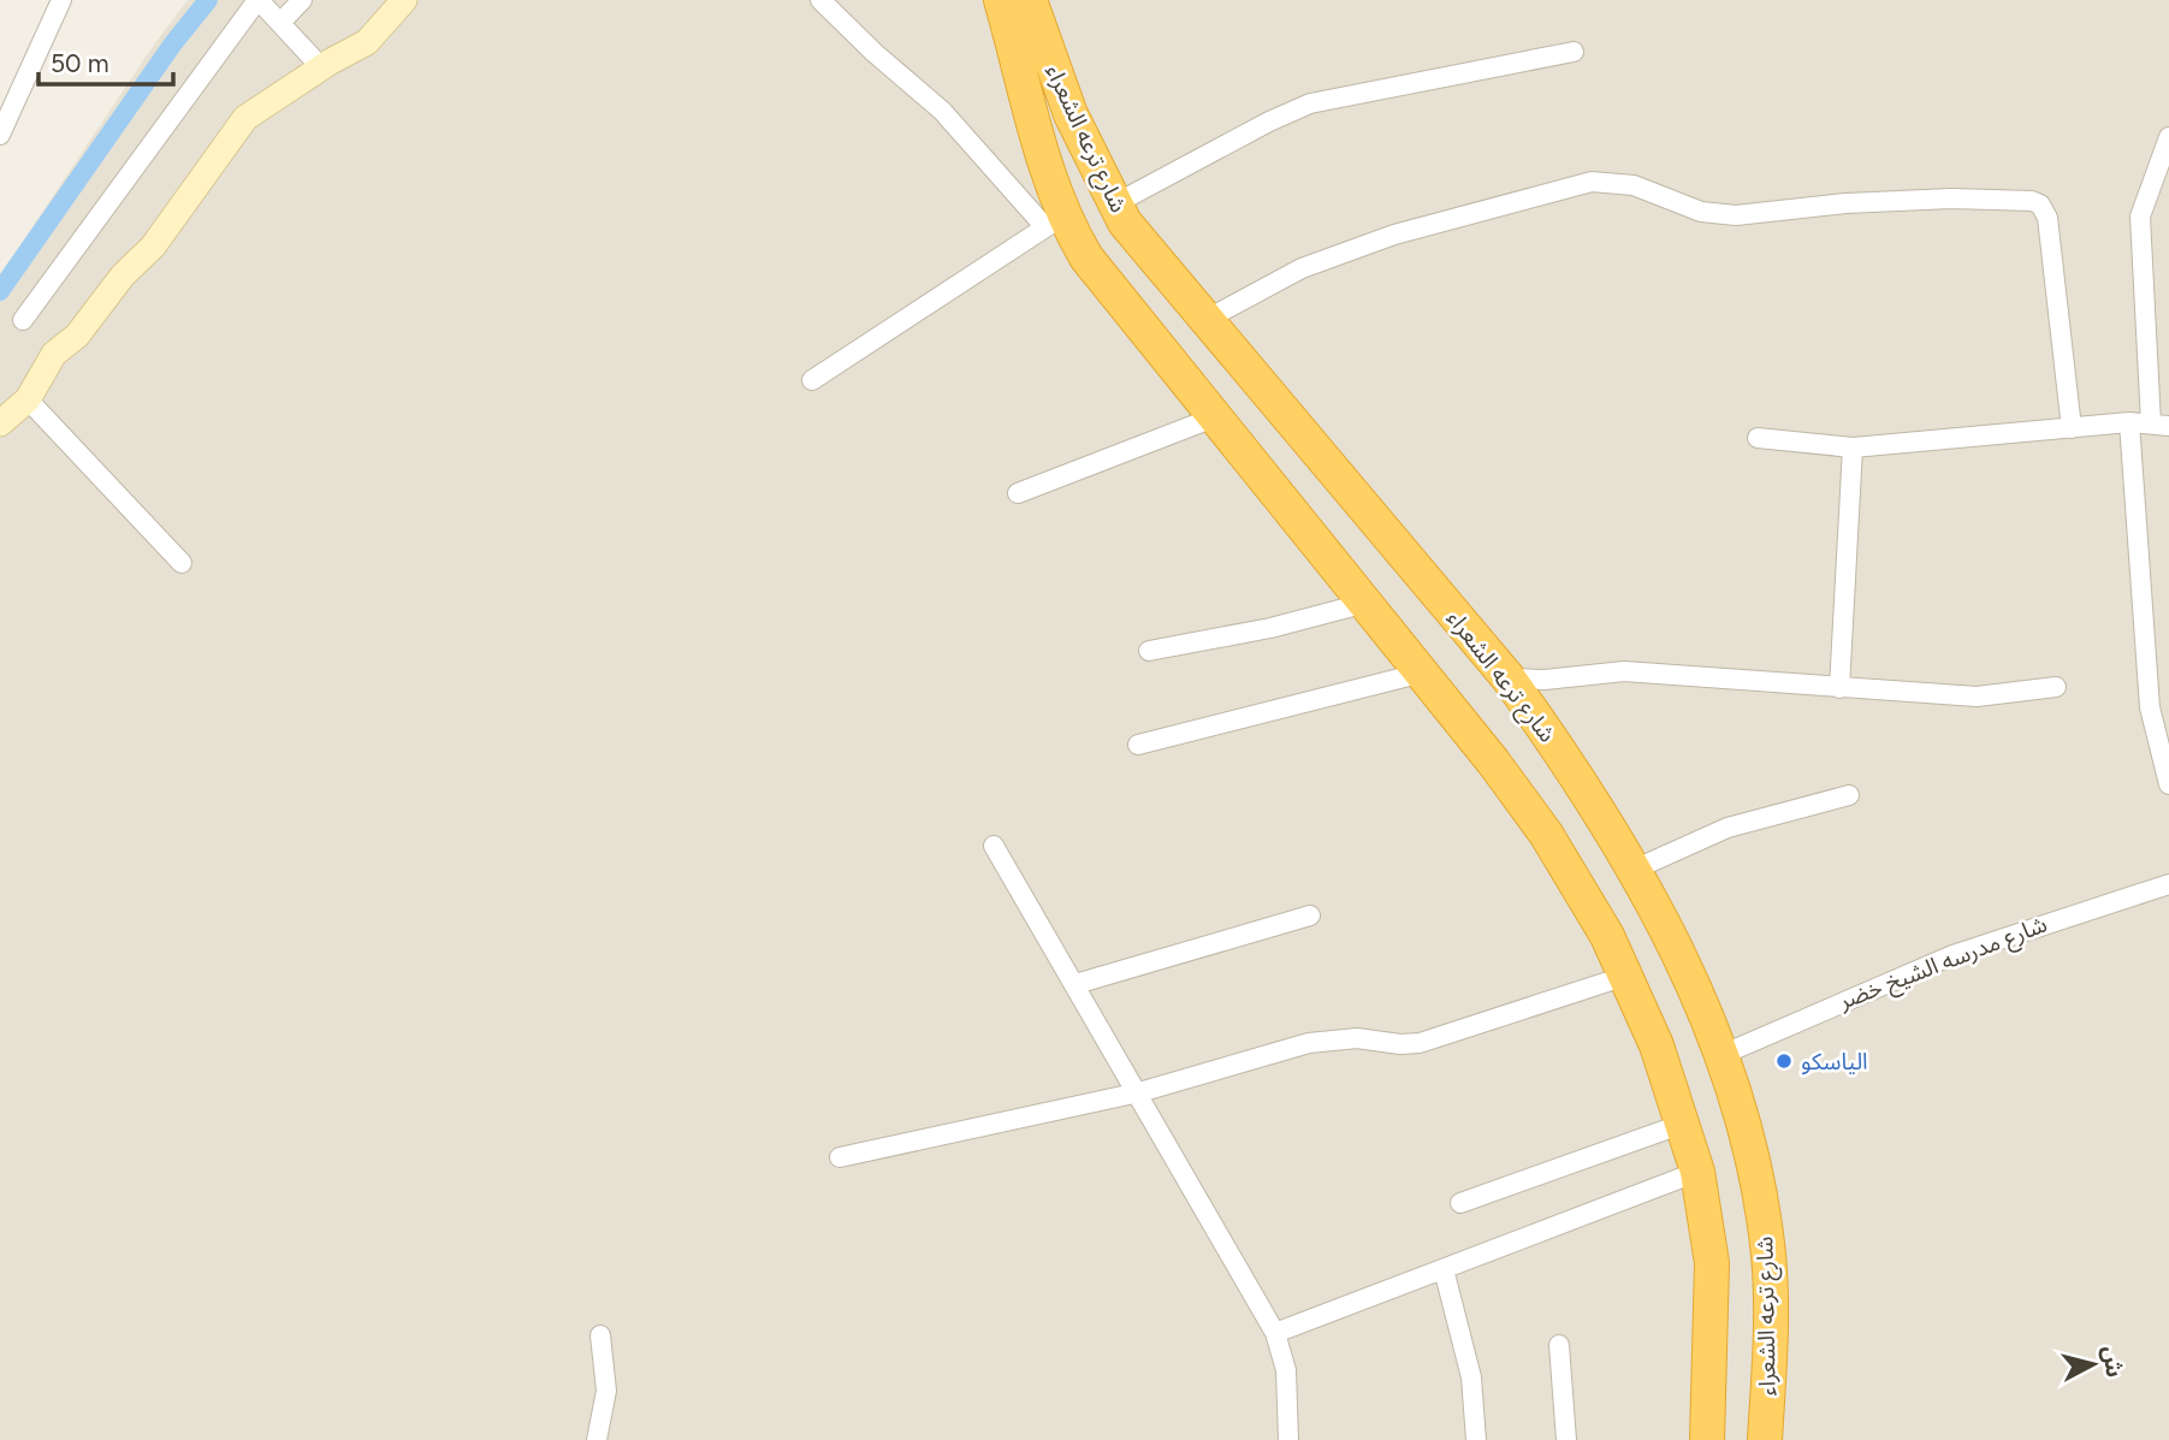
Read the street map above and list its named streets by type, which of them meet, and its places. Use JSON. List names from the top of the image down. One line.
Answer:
{"streets":{"highway":["شارع ترعه الشعراء"],"street":["شارع مدرسه الشيخ خضر"]},"crossings":[["شارع ترعه الشعراء","شارع مدرسه الشيخ خضر"]],"places":["الياسكو"],"scale_bar":"50 m","north":"right"}
